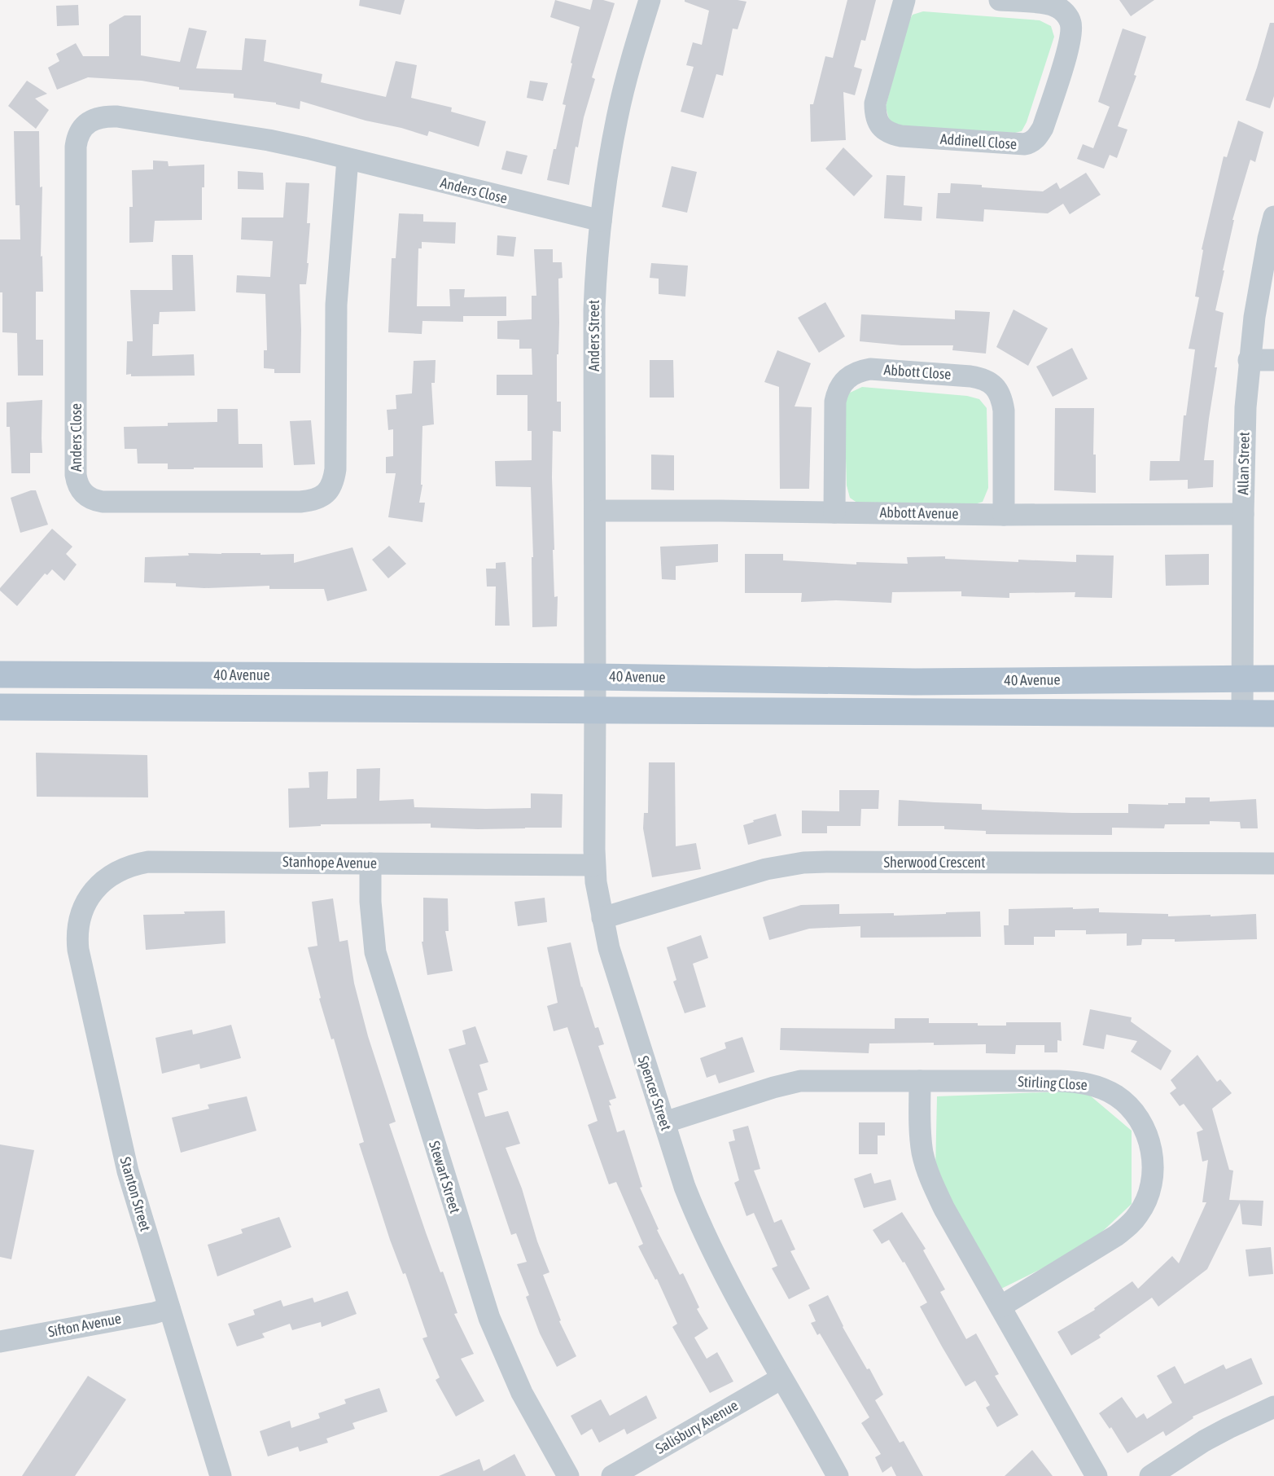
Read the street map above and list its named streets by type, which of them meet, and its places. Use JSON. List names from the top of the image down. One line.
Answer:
{"streets":{"main road":["40 Avenue"],"street":["Addinell Close","Anders Close","Anders Street","Abbott Close","Allan Street","Abbott Avenue","Stanhope Avenue","Sherwood Crescent","Stirling Close","Spencer Street","Stewart Street","Stanton Street","Sifton Avenue","Salisbury Avenue"]},"crossings":[["Anders Close","Anders Street"],["Anders Street","Abbott Avenue"],["Anders Street","40 Avenue"],["Anders Street","Spencer Street"],["Abbott Close","Abbott Avenue"],["Allan Street","Abbott Avenue"],["Allan Street","40 Avenue"],["40 Avenue","Spencer Street"],["Stanhope Avenue","Spencer Street"],["Stanhope Avenue","Stewart Street"],["Stanhope Avenue","Stanton Street"],["Sherwood Crescent","Spencer Street"],["Stirling Close","Spencer Street"],["Spencer Street","Salisbury Avenue"],["Stanton Street","Sifton Avenue"]]}
